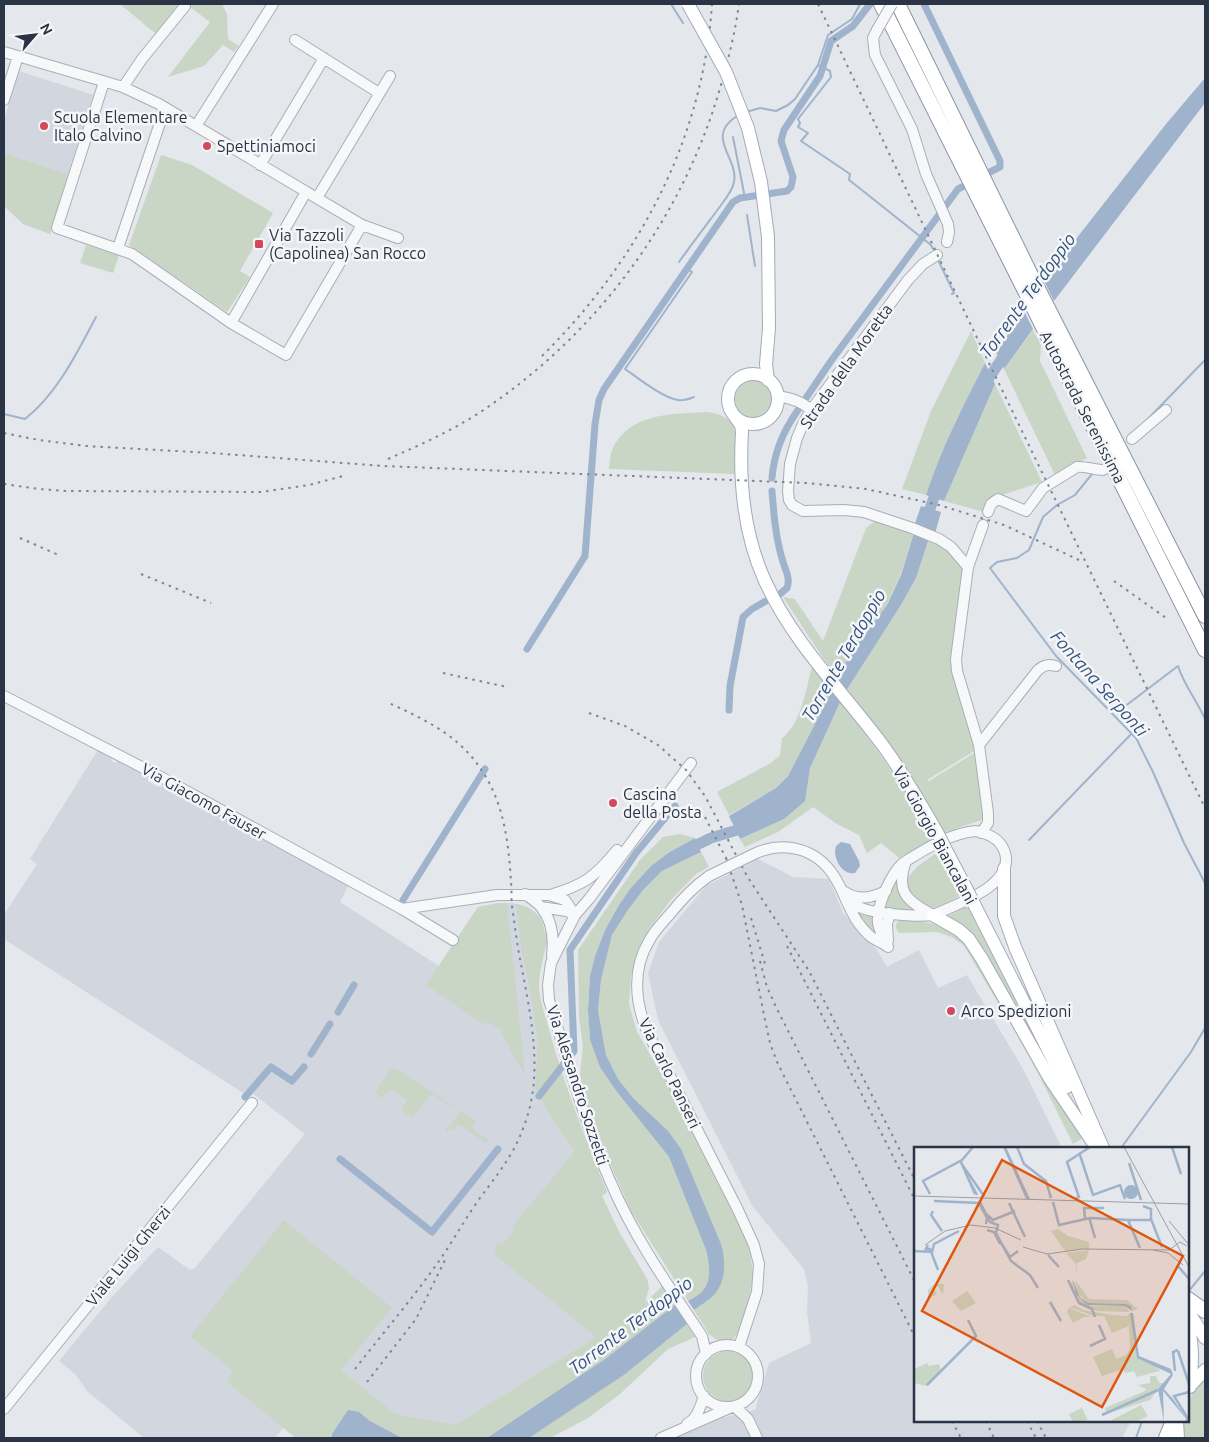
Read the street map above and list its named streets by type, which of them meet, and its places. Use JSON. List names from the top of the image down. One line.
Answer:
{"streets":{"highway":["Autostrada Serenissima"],"main road":["Via Giorgio Biancalani"],"street":["Strada della Moretta","Via Giacomo Fauser","Via Carlo Panseri","Via Alessandro Sozzetti","Viale Luigi Gherzi"]},"crossings":[["Via Carlo Panseri","Via Alessandro Sozzetti"]],"water":["Torrente Terdoppio","Fontana Serponti"],"places":{"other":["Scuola Elementare Italo Calvino","Spettiniamoci","Cascina della Posta","Arco Spedizioni"],"transit":["Via Tazzoli (Capolinea) San Rocco"]},"north":"top right"}
